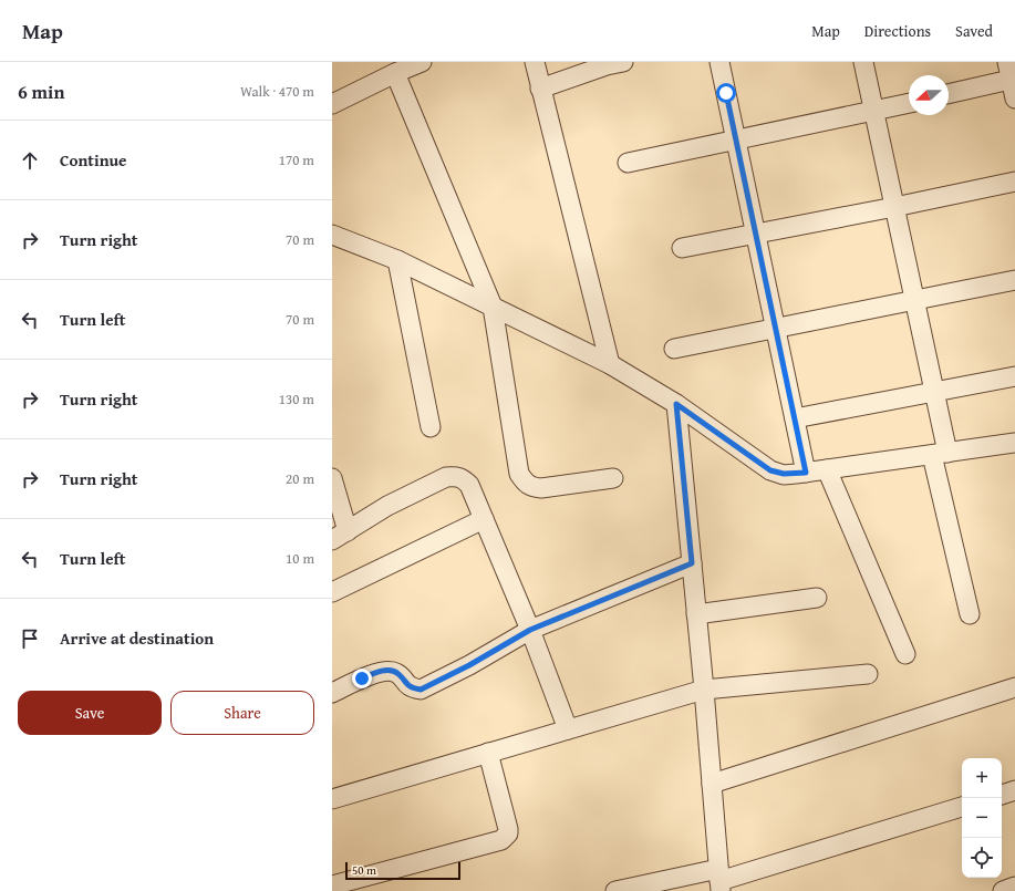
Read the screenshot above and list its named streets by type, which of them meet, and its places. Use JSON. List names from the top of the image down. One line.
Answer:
{"scale_bar":"50 m","north":"left","page":{"header":"Map","nav":["Map","Directions","Saved"],"heading":["6 min","Walk · 470 m"],"list":[["Continue","170 m"],["Turn right","70 m"],["Turn left","70 m"],["Turn right","130 m"],["Turn right","20 m"],["Turn left","10 m"],"Arrive at destination"],"buttons":["Save","Share"],"map_buttons":["+","−"],"scale":"50 m"}}
